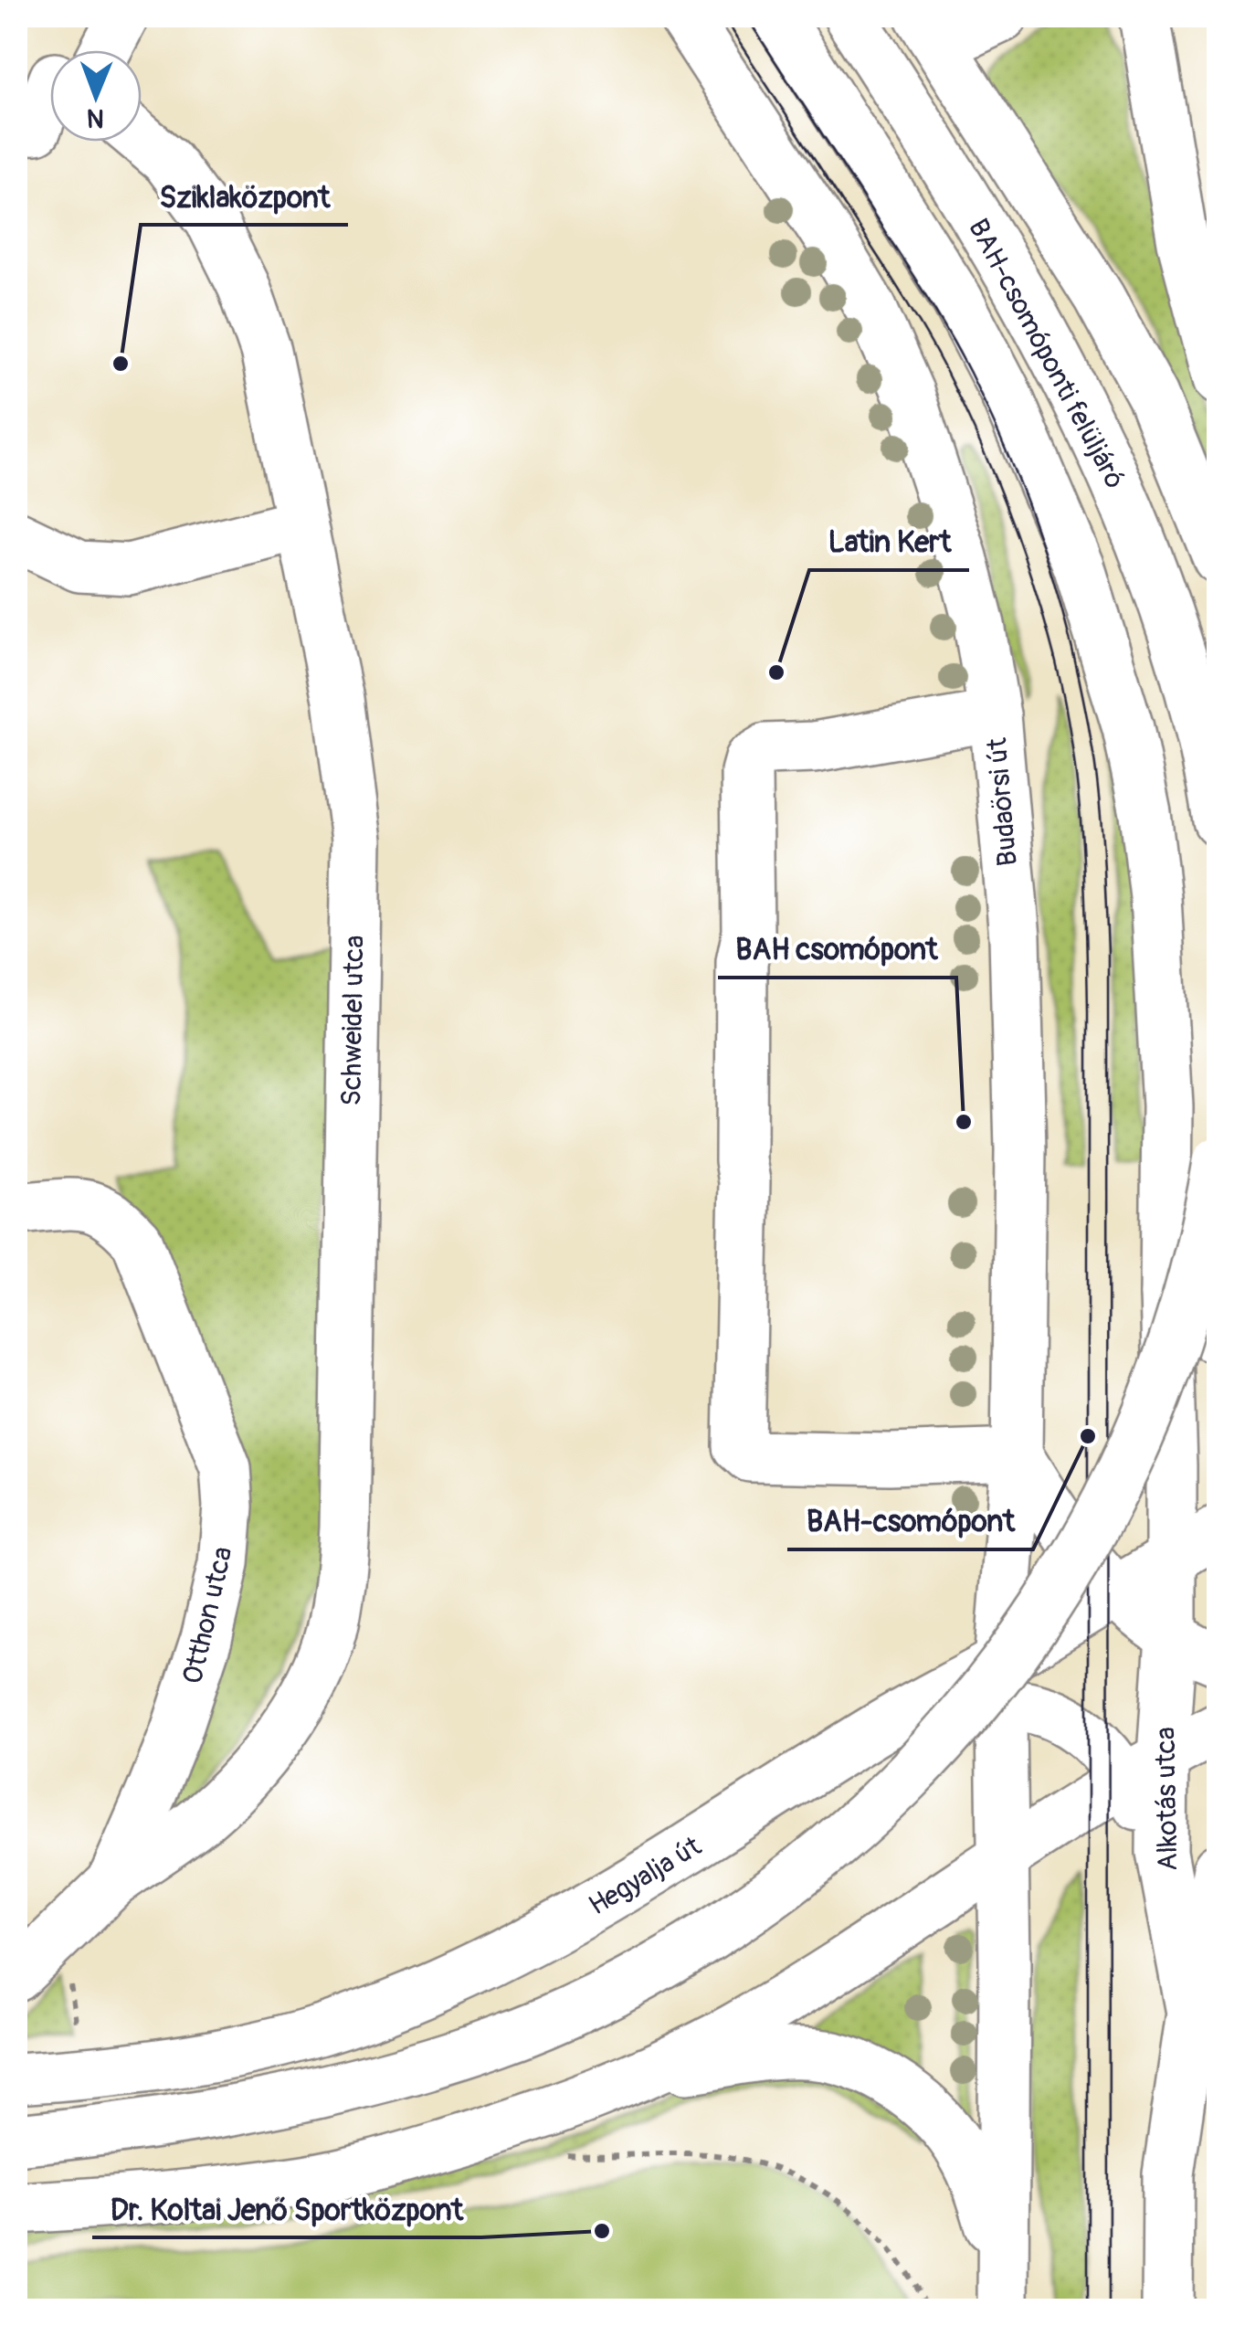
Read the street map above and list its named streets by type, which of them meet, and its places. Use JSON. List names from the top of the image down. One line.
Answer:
{"streets":{"main road":["BAH-csomóponti felüljáró","Budaörsi út","Schweidel utca","Otthon utca","Alkotás utca","Hegyalja út"]},"crossings":[["Budaörsi út","Hegyalja út"],["Schweidel utca","Otthon utca"],["Alkotás utca","Hegyalja út"]],"places":["Sziklaközpont","Latin Kert","BAH csomópont","BAH-csomópont","Dr. Koltai Jenő Sportközpont"],"north":"bottom"}
